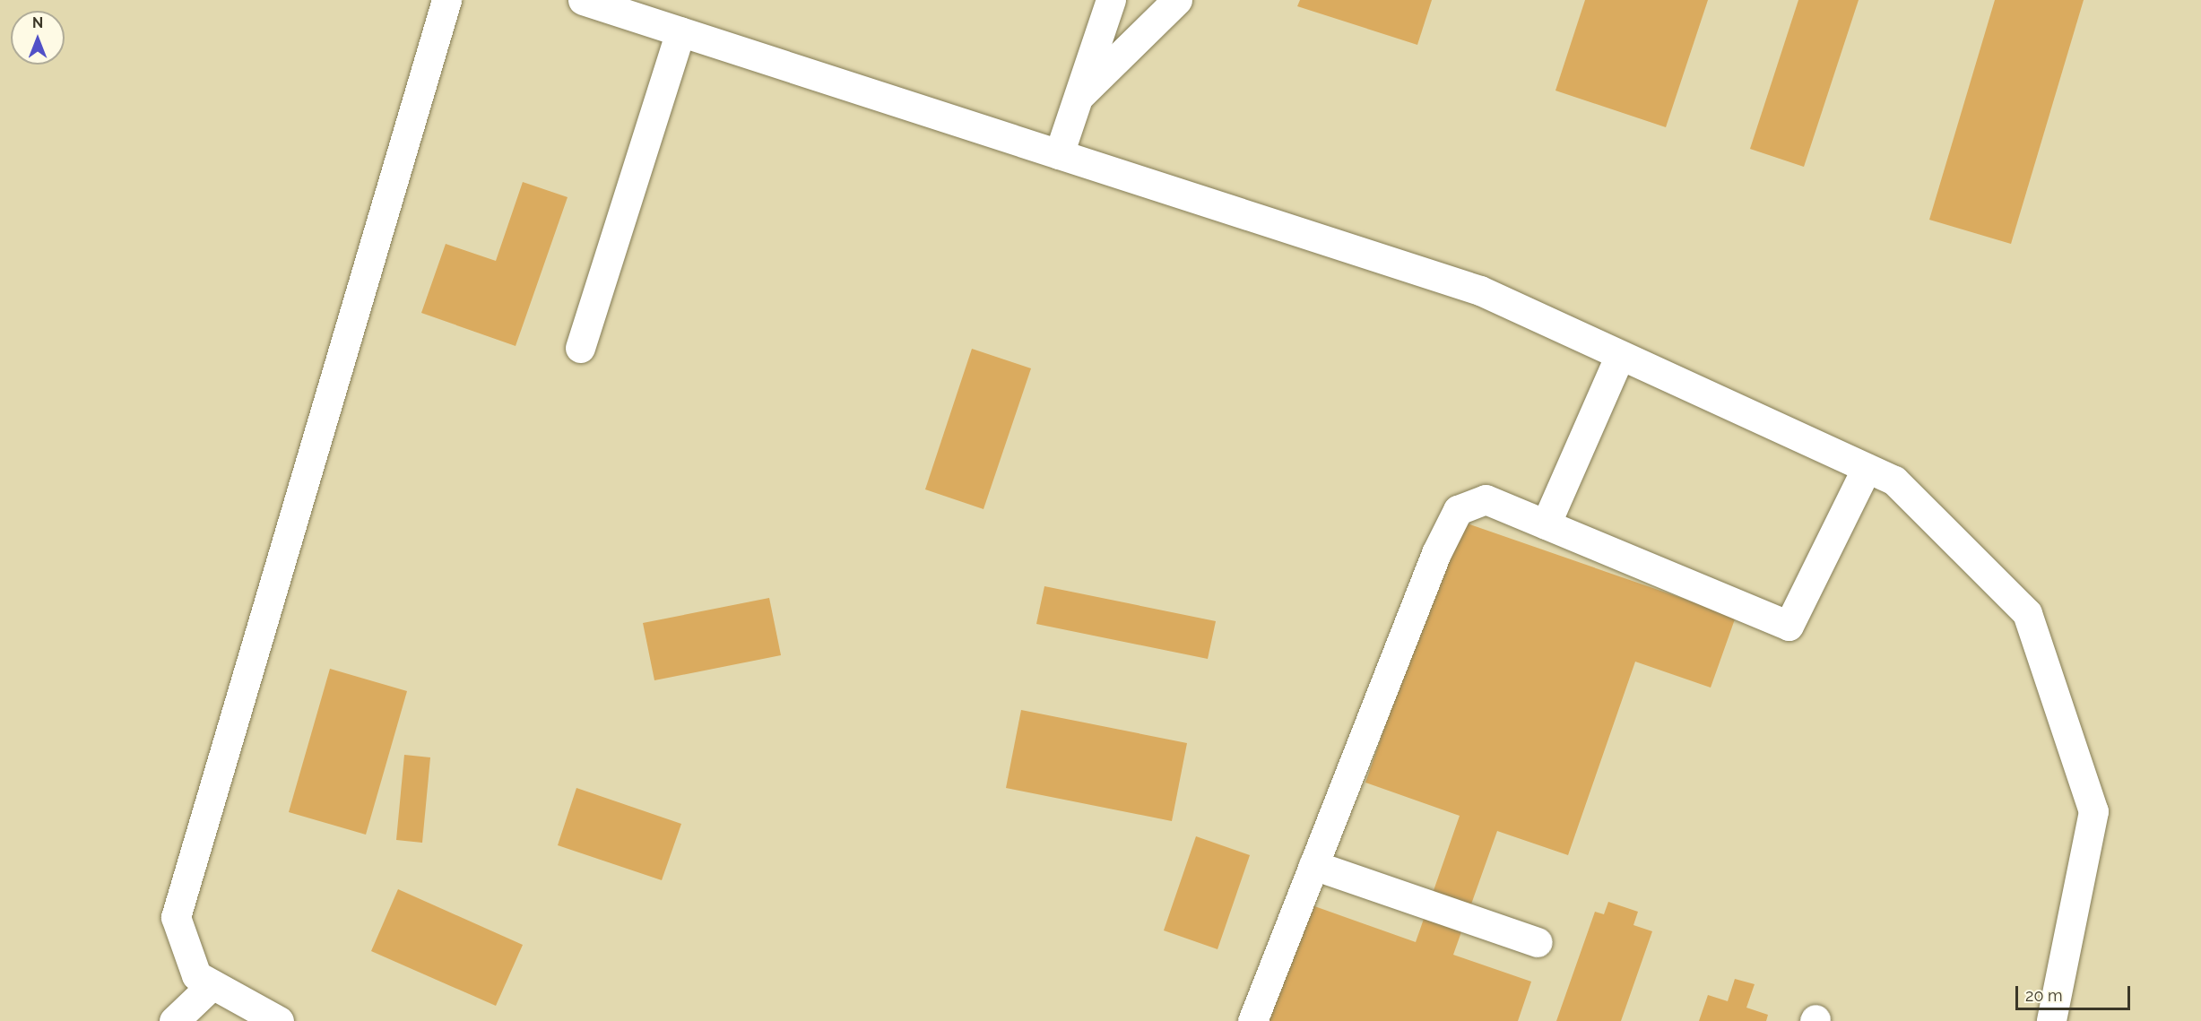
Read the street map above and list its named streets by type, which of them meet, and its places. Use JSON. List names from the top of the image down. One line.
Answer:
{"scale_bar":"20 m","north":"top"}
